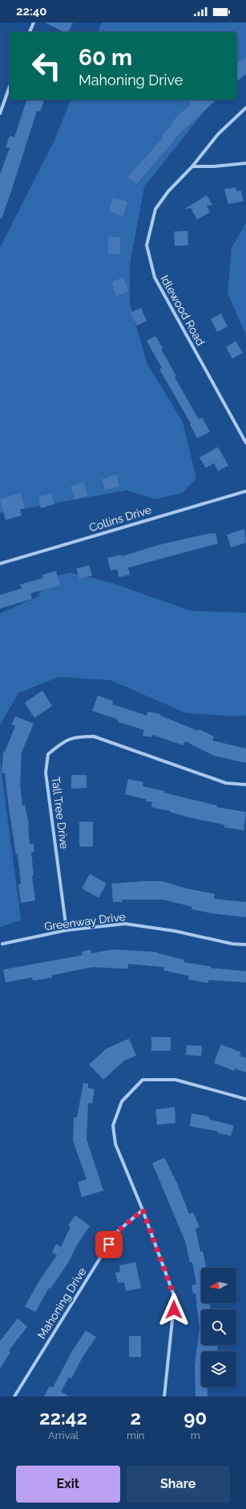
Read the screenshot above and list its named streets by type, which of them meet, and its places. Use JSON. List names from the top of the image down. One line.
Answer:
{"streets":{"street":["Idlewood Road","Collins Drive","Tall Tree Drive","Greenway Drive","Mahoning Drive"]},"crossings":[["Tall Tree Drive","Greenway Drive"]],"north":"left","page":{"status":"22:40","turn":["60 m","Mahoning Drive"],"eta":["22:42","Arrival","2","min","90","m"],"buttons":["Exit","Share"]}}
